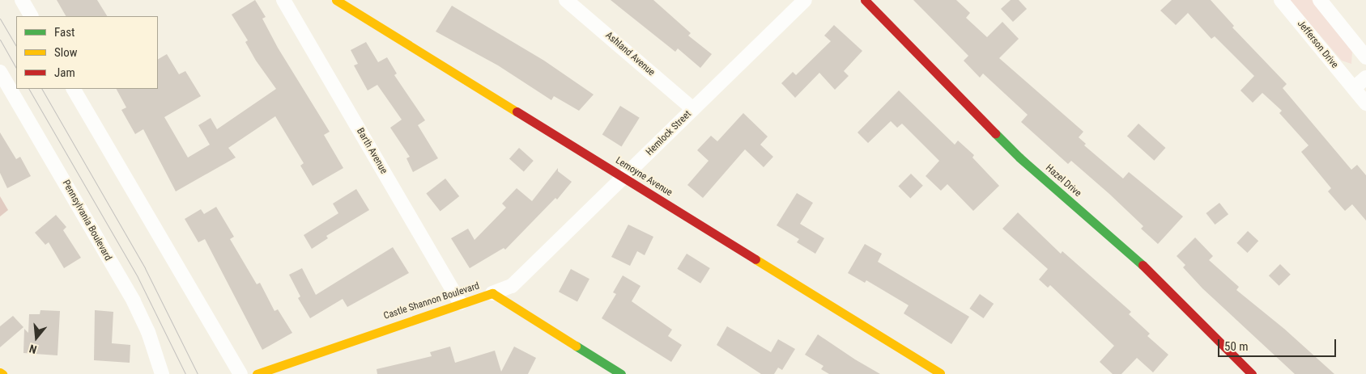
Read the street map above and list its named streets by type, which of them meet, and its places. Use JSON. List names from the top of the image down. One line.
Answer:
{"streets":{"street":["Jefferson Drive","Ashland Avenue","Hemlock Street","Barth Avenue","Lemoyne Avenue","Hazel Drive","Pennsylvania Boulevard","Castle Shannon Boulevard"]},"crossings":[["Ashland Avenue","Hemlock Street"],["Hemlock Street","Lemoyne Avenue"],["Hemlock Street","Castle Shannon Boulevard"],["Barth Avenue","Castle Shannon Boulevard"]],"legend":["Fast","Slow","Jam"],"scale_bar":"50 m","north":"bottom"}
